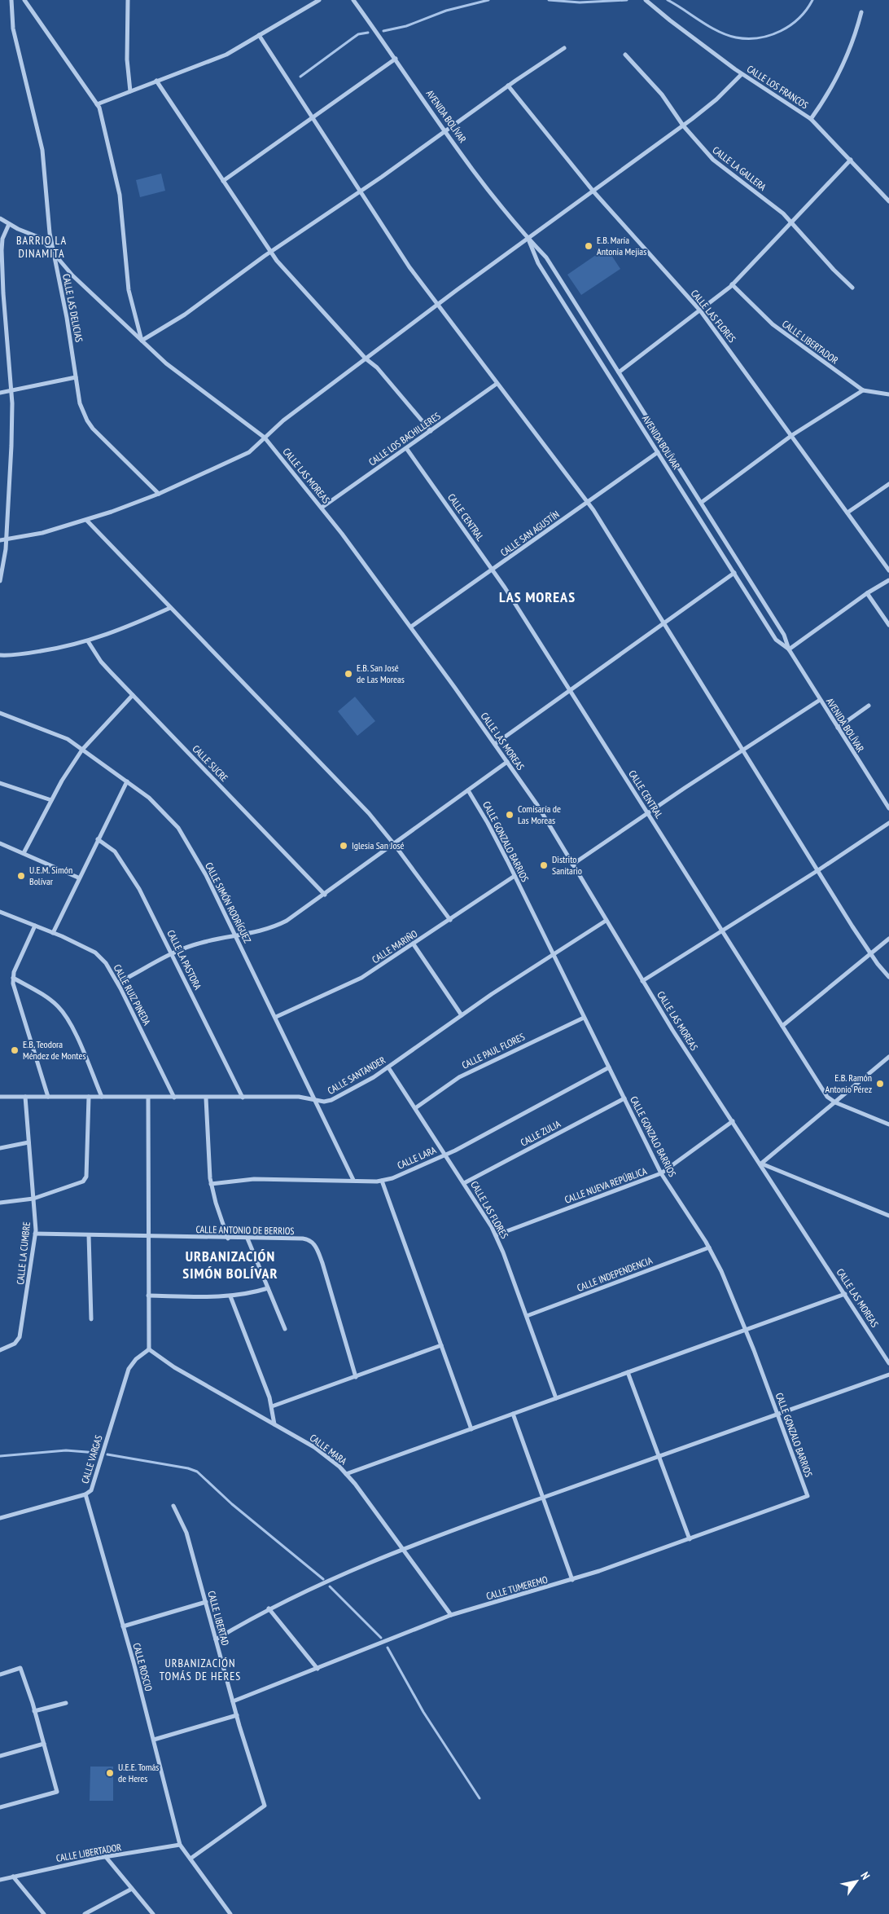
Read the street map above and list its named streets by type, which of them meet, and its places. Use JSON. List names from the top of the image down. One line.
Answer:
{"streets":{"street":["CALLE LOS FRANCOS","AVENIDA BOLÍVAR","CALLE LA GALLERA","CALLE LAS DELICIAS","CALLE LAS FLORES","CALLE LIBERTADOR","CALLE LOS BACHILLERES","CALLE LAS MOREAS","CALLE CENTRAL","CALLE SAN AGUSTÍN","CALLE SUCRE","CALLE GONZALO BARRIOS","CALLE SIMÓN RODRÍGUEZ","CALLE MARIÑO","CALLE LA PASTORA","CALLE RUIZ PINEDA","CALLE PAUL FLORES","CALLE SANTANDER","CALLE ZULIA","CALLE LARA","CALLE NUEVA REPÚBLICA","CALLE ANTONIO DE BERRIOS","CALLE LA CUMBRE","CALLE INDEPENDENCIA","CALLE MARA","CALLE VARGAS","CALLE TUMEREMO","CALLE LIBERTAD","CALLE ROSCIO"]},"crossings":[["AVENIDA BOLÍVAR","CALLE SAN AGUSTÍN"],["CALLE LAS DELICIAS","CALLE LAS MOREAS"],["CALLE LAS FLORES","CALLE PAUL FLORES"],["CALLE LAS FLORES","CALLE SANTANDER"],["CALLE LAS FLORES","CALLE ZULIA"],["CALLE LAS FLORES","CALLE LARA"],["CALLE LAS FLORES","CALLE NUEVA REPÚBLICA"],["CALLE LAS FLORES","CALLE INDEPENDENCIA"],["CALLE LIBERTADOR","CALLE ROSCIO"],["CALLE LOS BACHILLERES","CALLE LAS MOREAS"],["CALLE LOS BACHILLERES","CALLE CENTRAL"],["CALLE LAS MOREAS","CALLE SAN AGUSTÍN"],["CALLE LAS MOREAS","CALLE SANTANDER"],["CALLE LAS MOREAS","CALLE NUEVA REPÚBLICA"],["CALLE CENTRAL","CALLE SAN AGUSTÍN"],["CALLE GONZALO BARRIOS","CALLE MARIÑO"],["CALLE GONZALO BARRIOS","CALLE PAUL FLORES"],["CALLE GONZALO BARRIOS","CALLE SANTANDER"],["CALLE GONZALO BARRIOS","CALLE ZULIA"],["CALLE GONZALO BARRIOS","CALLE LARA"],["CALLE GONZALO BARRIOS","CALLE NUEVA REPÚBLICA"],["CALLE GONZALO BARRIOS","CALLE INDEPENDENCIA"],["CALLE GONZALO BARRIOS","CALLE TUMEREMO"],["CALLE SIMÓN RODRÍGUEZ","CALLE MARIÑO"],["CALLE SIMÓN RODRÍGUEZ","CALLE SANTANDER"],["CALLE SIMÓN RODRÍGUEZ","CALLE LARA"],["CALLE LA PASTORA","CALLE SANTANDER"],["CALLE RUIZ PINEDA","CALLE SANTANDER"],["CALLE SANTANDER","CALLE LA CUMBRE"],["CALLE ANTONIO DE BERRIOS","CALLE LA CUMBRE"],["CALLE MARA","CALLE VARGAS"],["CALLE MARA","CALLE TUMEREMO"],["CALLE VARGAS","CALLE ROSCIO"],["CALLE TUMEREMO","CALLE LIBERTAD"]],"districts":["BARRIO LA DINAMITA","LAS MOREAS","URBANIZACIÓN SIMÓN BOLÍVAR","URBANIZACIÓN TOMÁS DE HERES"],"places":["E.B. María Antonia Mejias","E.B. San José de Las Moreas","Comisaría de Las Moreas","Iglesia San José","Distrito Sanitario","U.E.M. Simón Bolívar","E.B. Teodora Méndez de Montes","E.B. Ramón Antonio Pérez","U.E.E. Tomás de Heres"],"north":"top right"}
